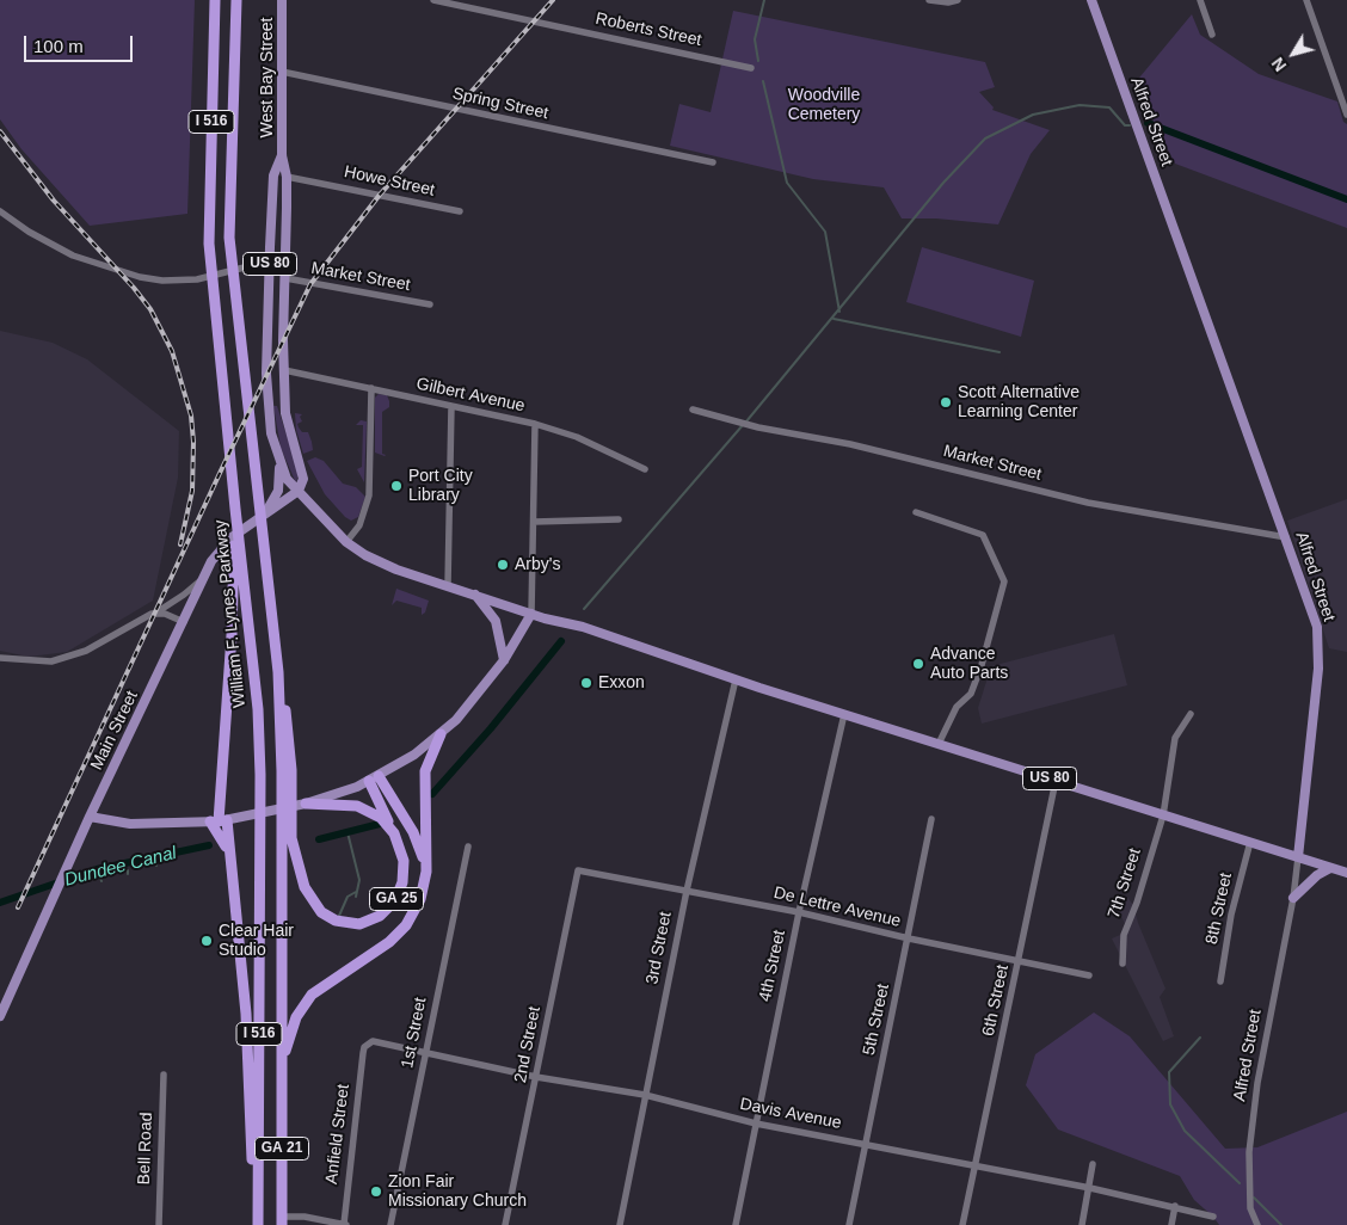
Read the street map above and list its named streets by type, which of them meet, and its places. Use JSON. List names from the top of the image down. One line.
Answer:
{"streets":{"highway":["I 516","William F. Lynes Parkway","GA 25","GA 21"],"main road":["West Bay Street","Alfred Street","US 80","Main Street"],"street":["Roberts Street","Spring Street","Howe Street","Market Street","Gilbert Avenue","7th Street","De Lettre Avenue","8th Street","3rd Street","4th Street","6th Street","5th Street","1st Street","2nd Street","Davis Avenue","Anfield Street","Bell Road"]},"crossings":[["West Bay Street","Spring Street"],["West Bay Street","Howe Street"],["West Bay Street","US 80"],["West Bay Street","Market Street"],["West Bay Street","Gilbert Avenue"],["I 516","GA 25"],["I 516","GA 21"],["Alfred Street","US 80"],["Alfred Street","Market Street"],["US 80","Gilbert Avenue"],["US 80","Main Street"],["US 80","7th Street"],["US 80","8th Street"],["US 80","3rd Street"],["US 80","4th Street"],["US 80","6th Street"],["Main Street","GA 25"],["De Lettre Avenue","3rd Street"],["De Lettre Avenue","4th Street"],["De Lettre Avenue","6th Street"],["De Lettre Avenue","5th Street"],["De Lettre Avenue","2nd Street"],["3rd Street","Davis Avenue"],["4th Street","Davis Avenue"],["6th Street","Davis Avenue"],["5th Street","Davis Avenue"],["1st Street","Davis Avenue"],["2nd Street","Davis Avenue"],["Davis Avenue","Anfield Street"]],"water":["Dundee Canal"],"parks":["Woodville Cemetery"],"places":["Scott Alternative Learning Center","Port City Library","Arby's","Advance Auto Parts","Exxon","Clear Hair Studio","Zion Fair Missionary Church"],"scale_bar":"100 m","north":"bottom left"}
